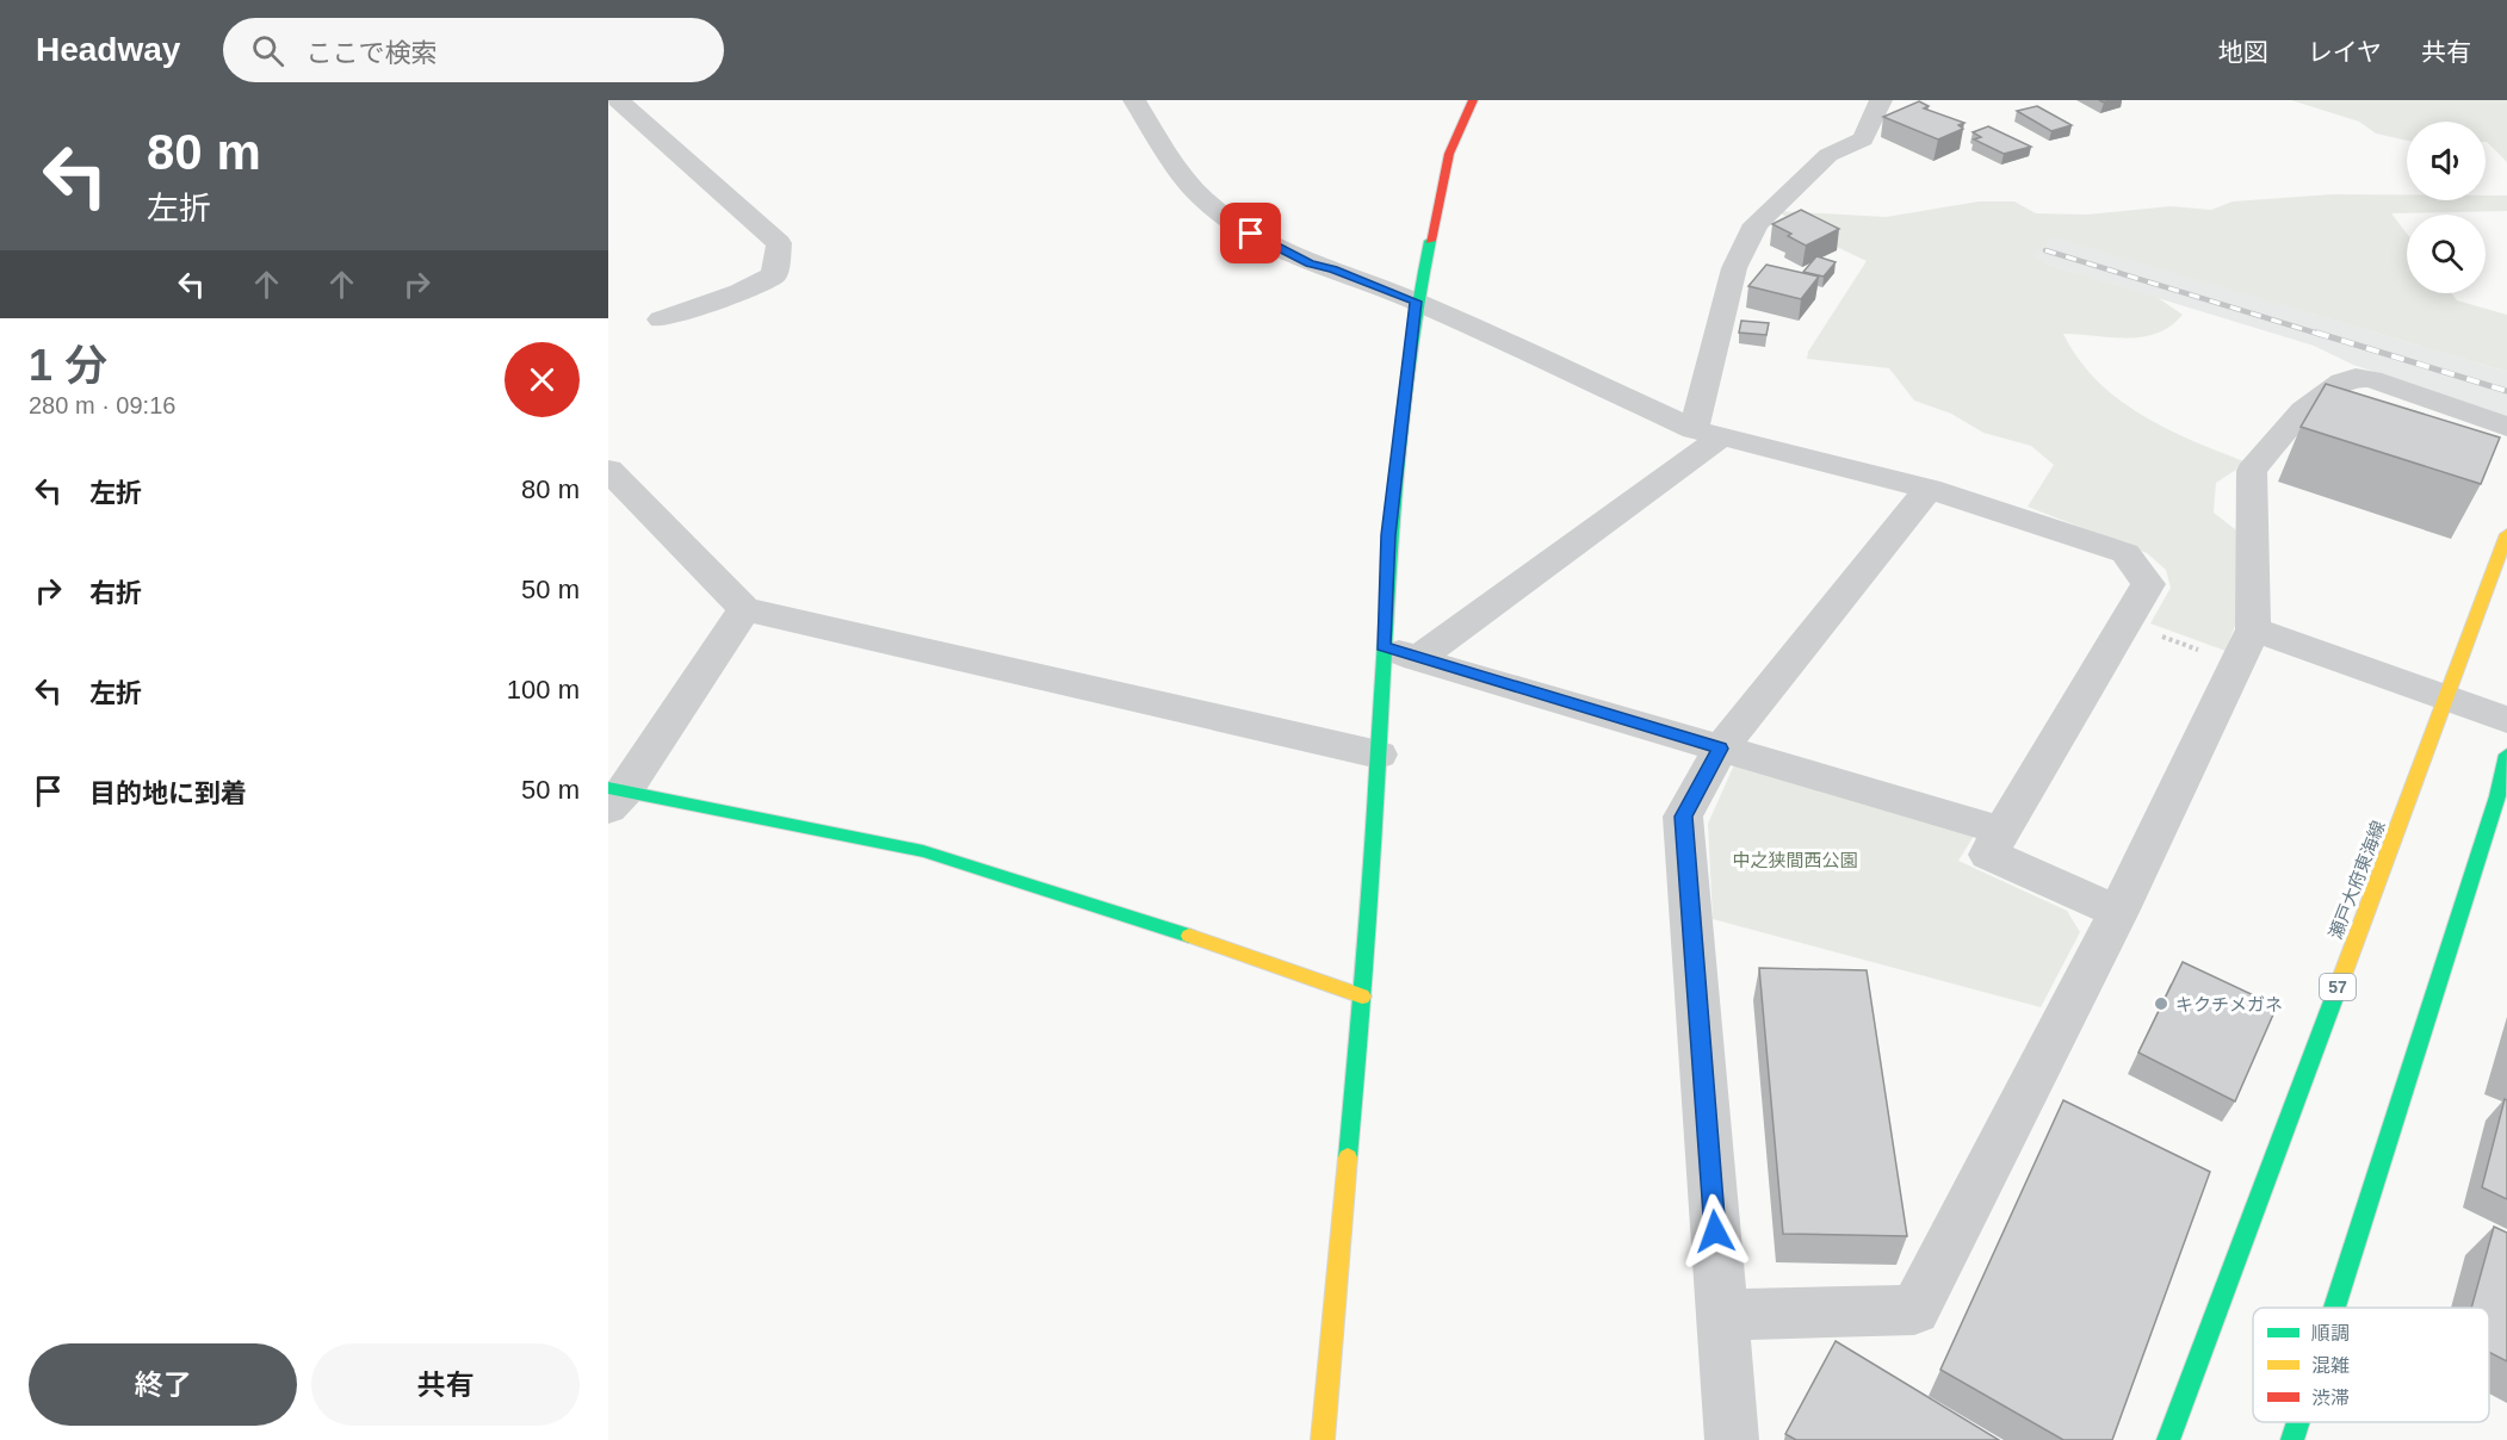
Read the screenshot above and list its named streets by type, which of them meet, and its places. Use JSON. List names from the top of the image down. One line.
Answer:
{"streets":{"street":["瀬戸大府東海線","57"]},"parks":["中之狭間西公園"],"places":["キクチメガネ"],"legend":["順調","混雑","渋滞"],"page":{"header":"Headway","search":"ここで検索","nav":["地図","レイヤ","共有"],"turn":["80 m","左折"],"heading":["1 分","280 m · 09:16"],"list":[{"name":"左折","value":"80 m"},{"name":"右折","value":"50 m"},{"name":"左折","value":"100 m"},{"name":"目的地に到着","value":"50 m"}],"buttons":["終了","共有"]}}
